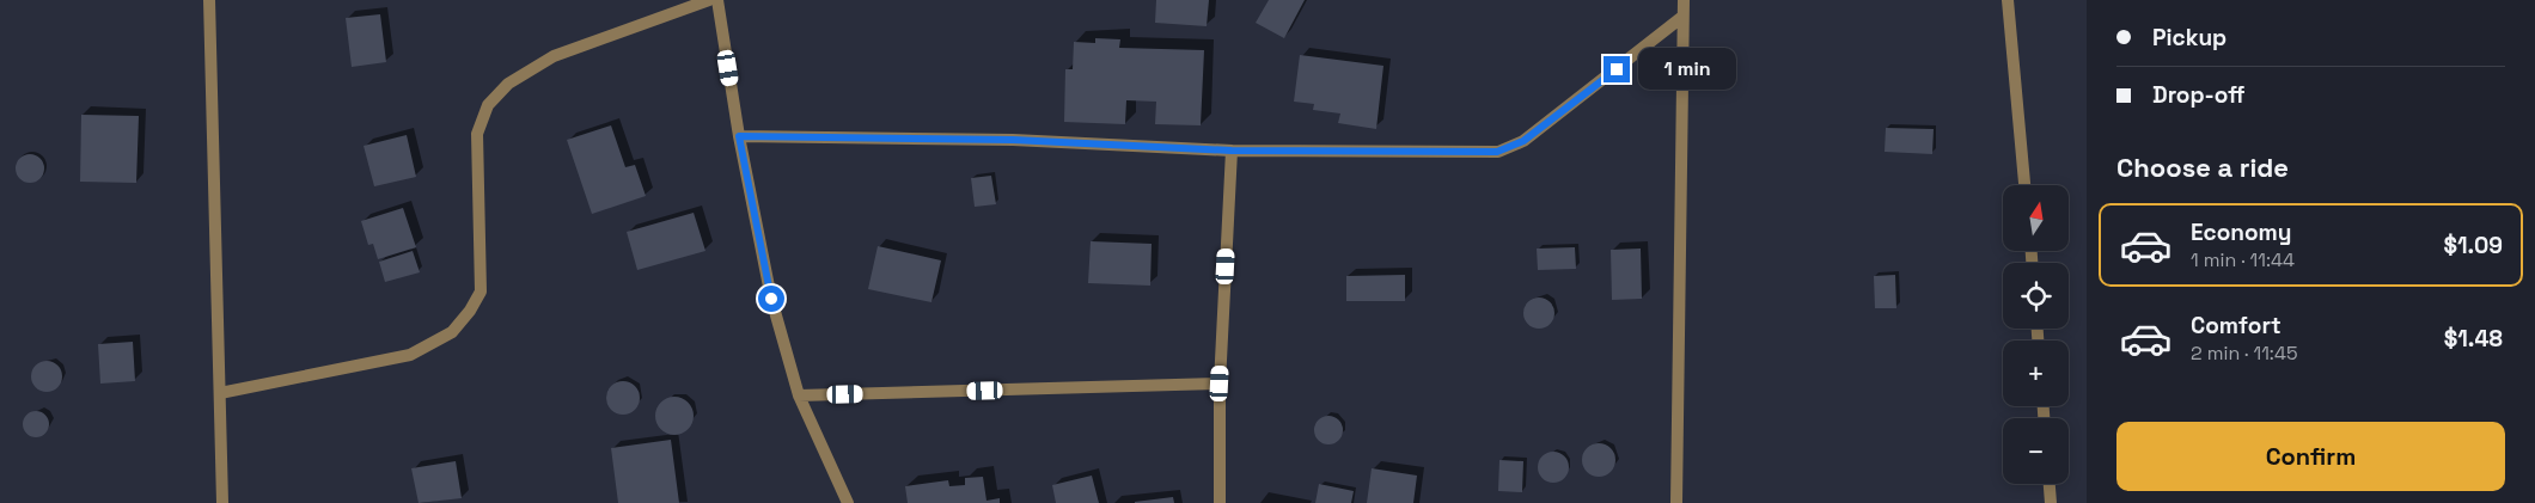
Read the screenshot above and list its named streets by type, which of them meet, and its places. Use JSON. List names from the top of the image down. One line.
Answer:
{"north":"top","page":{"banner":["Pickup","Drop-off"],"bubble":"1 min","heading":"Choose a ride","map_buttons":["+","−"],"list":[{"name":"Economy","note":"1 min · 11:44","value":"$1.09"},{"name":"Comfort","note":"2 min · 11:45","value":"$1.48"}],"buttons":"Confirm"}}
